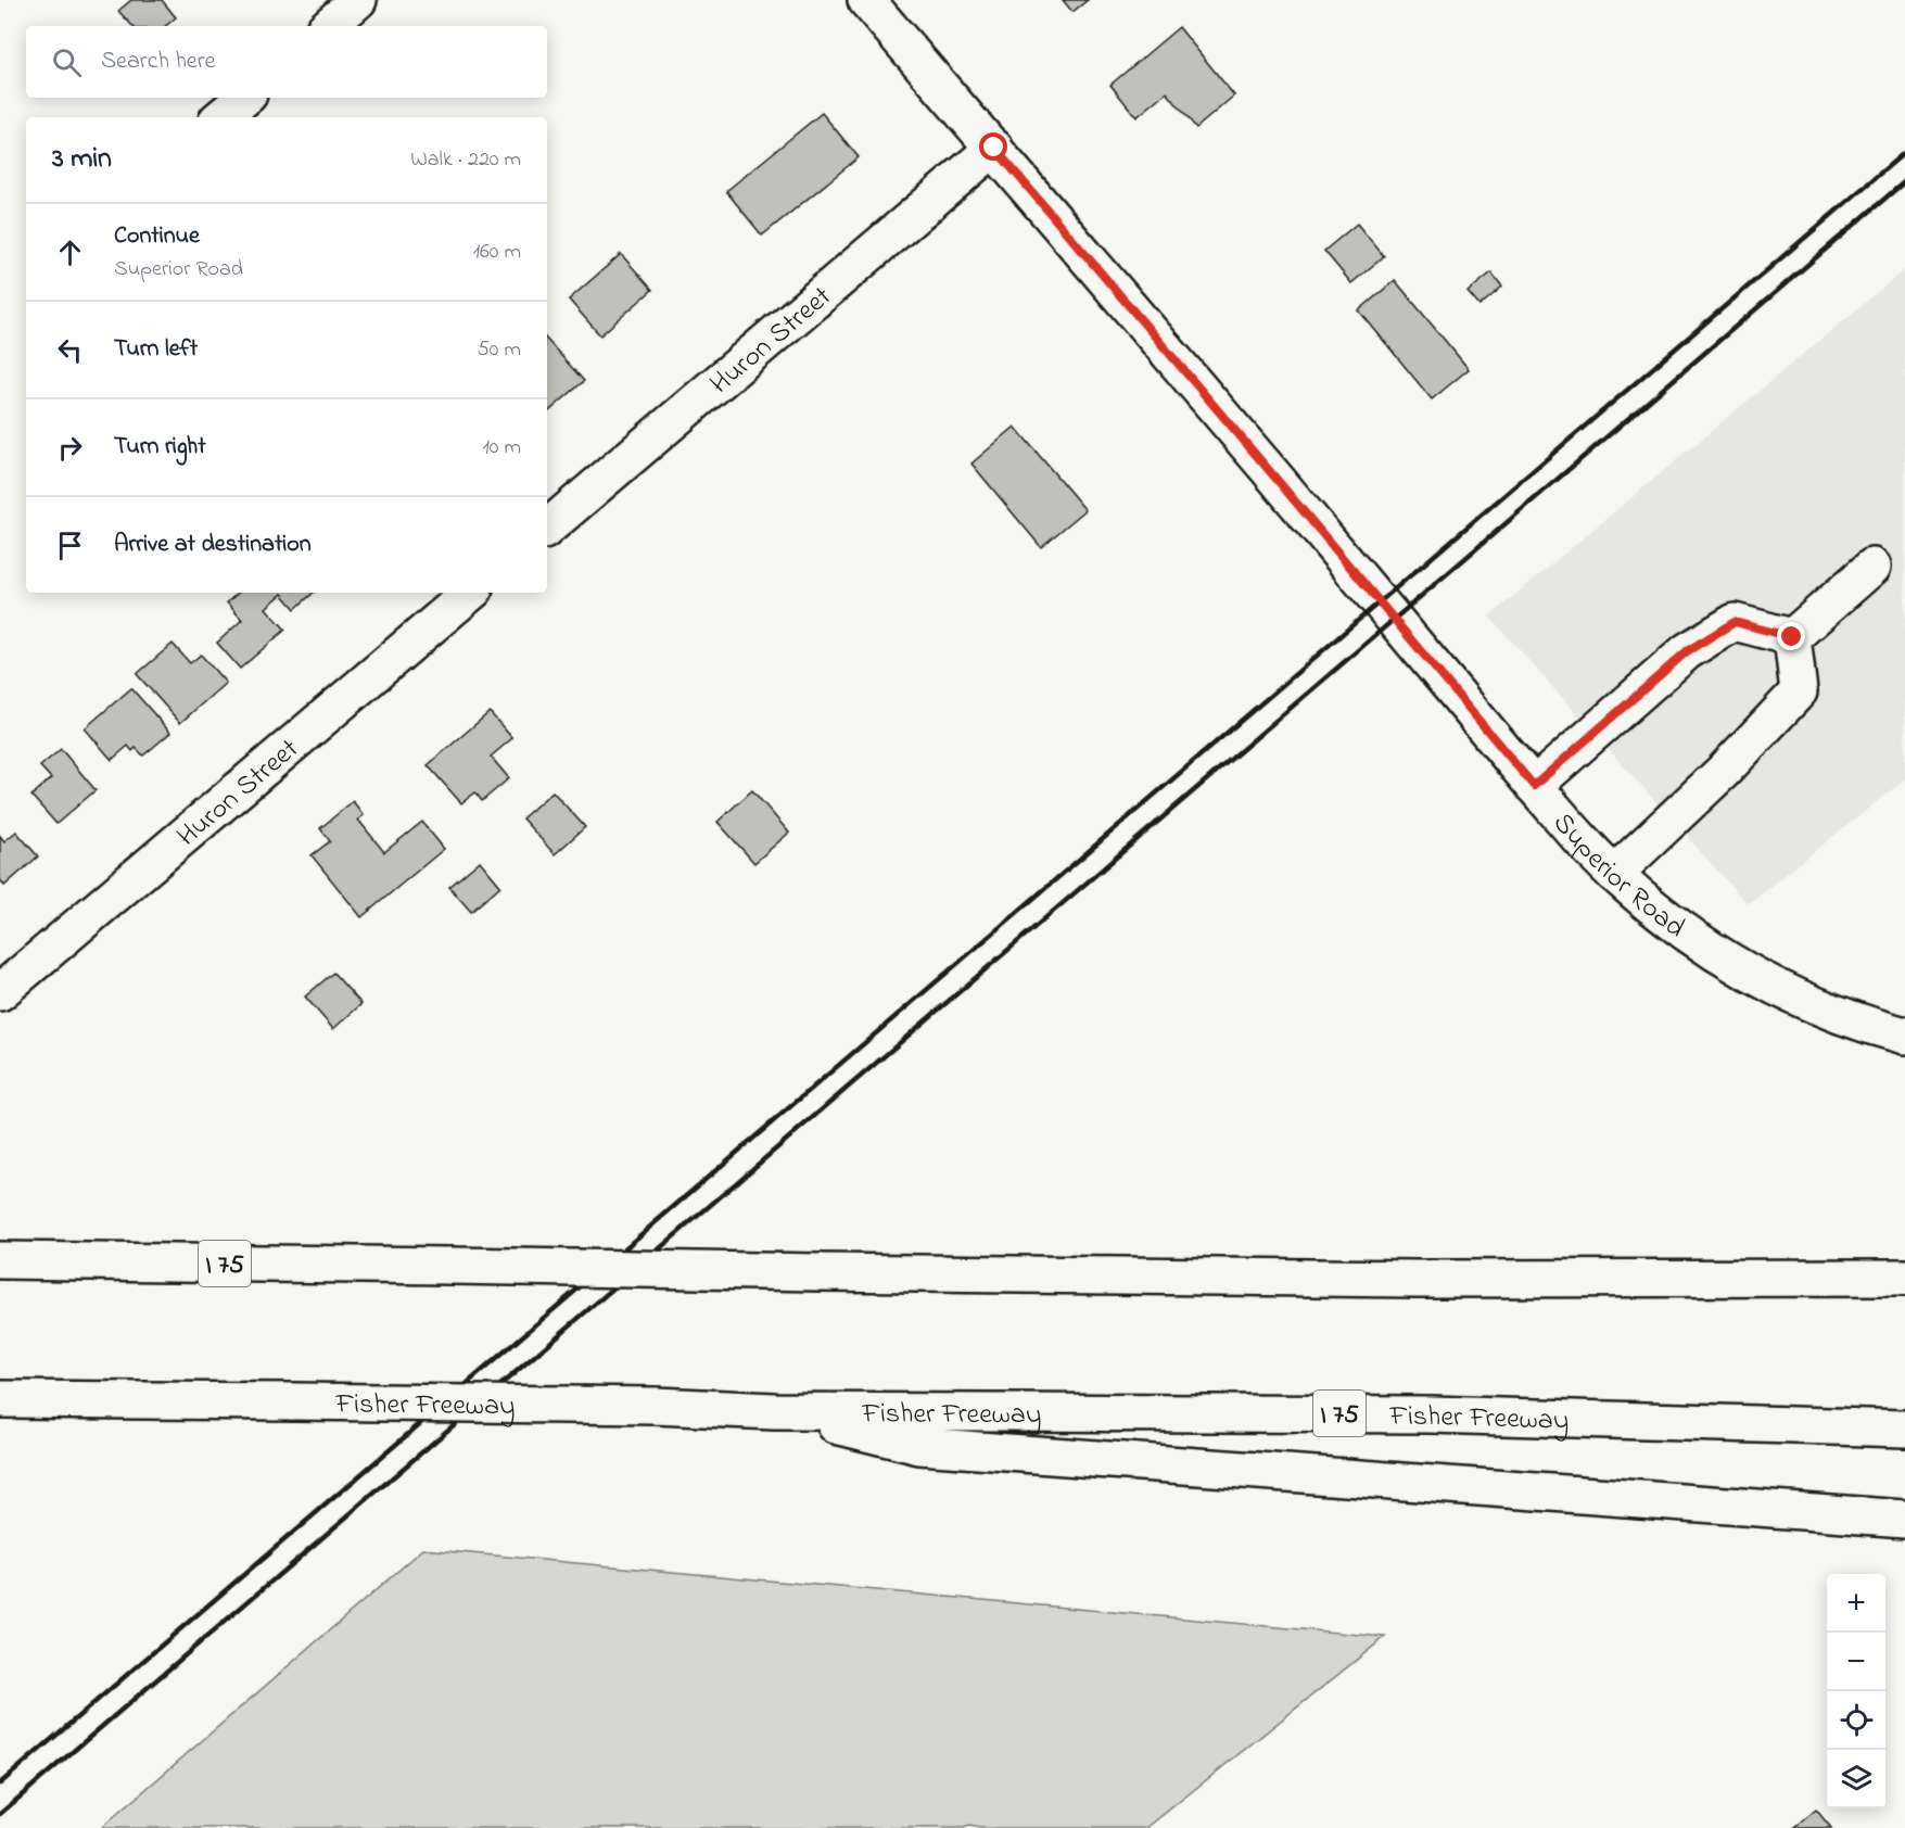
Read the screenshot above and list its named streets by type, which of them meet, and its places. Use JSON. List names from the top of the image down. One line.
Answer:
{"streets":{"main road":["Huron Street","Superior Road","I 75","Fisher Freeway"]},"crossings":[["Huron Street","Superior Road"]],"page":{"search":"Search here","heading":["3 min","Walk · 220 m"],"list":[["Continue","Superior Road","160 m"],["Turn left","50 m"],["Turn right","10 m"],"Arrive at destination"],"map_buttons":["+","−"]}}
